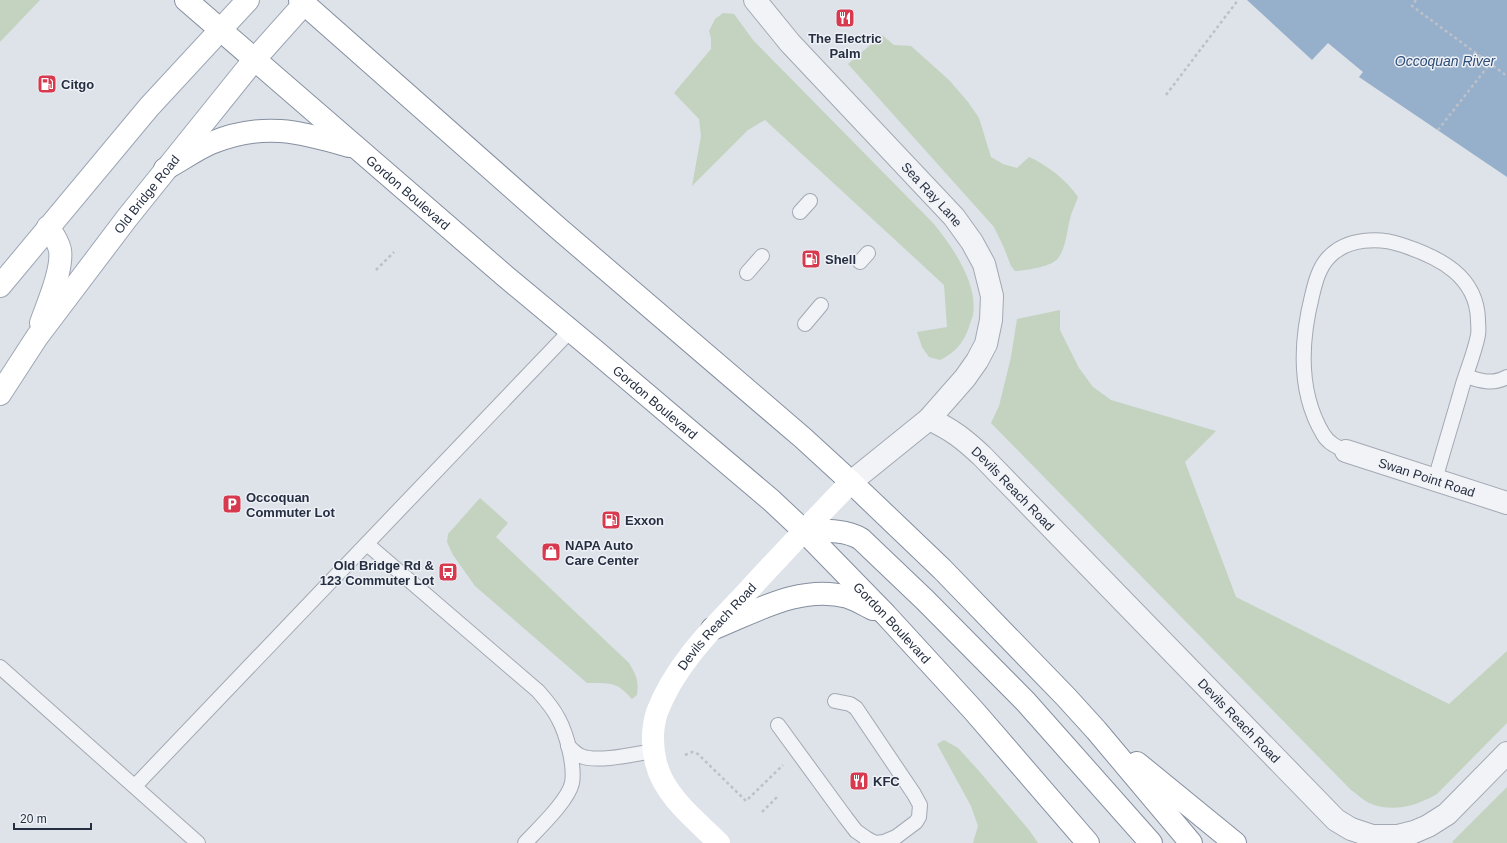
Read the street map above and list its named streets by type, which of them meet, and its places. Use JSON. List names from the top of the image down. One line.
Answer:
{"streets":{"main road":["Gordon Boulevard","Old Bridge Road","Devils Reach Road"],"street":["Sea Ray Lane","Swan Point Road"]},"crossings":[["Gordon Boulevard","Old Bridge Road"],["Gordon Boulevard","Devils Reach Road"],["Sea Ray Lane","Devils Reach Road"]],"water":["Occoquan River"],"places":{"restaurant":["The Electric Palm","KFC"],"fuel station":["Citgo","Shell","Exxon"],"parking":["Occoquan Commuter Lot"],"shop":["NAPA Auto Care Center"],"bus stop":["Old Bridge Rd & 123 Commuter Lot"]},"scale_bar":"20 m"}
